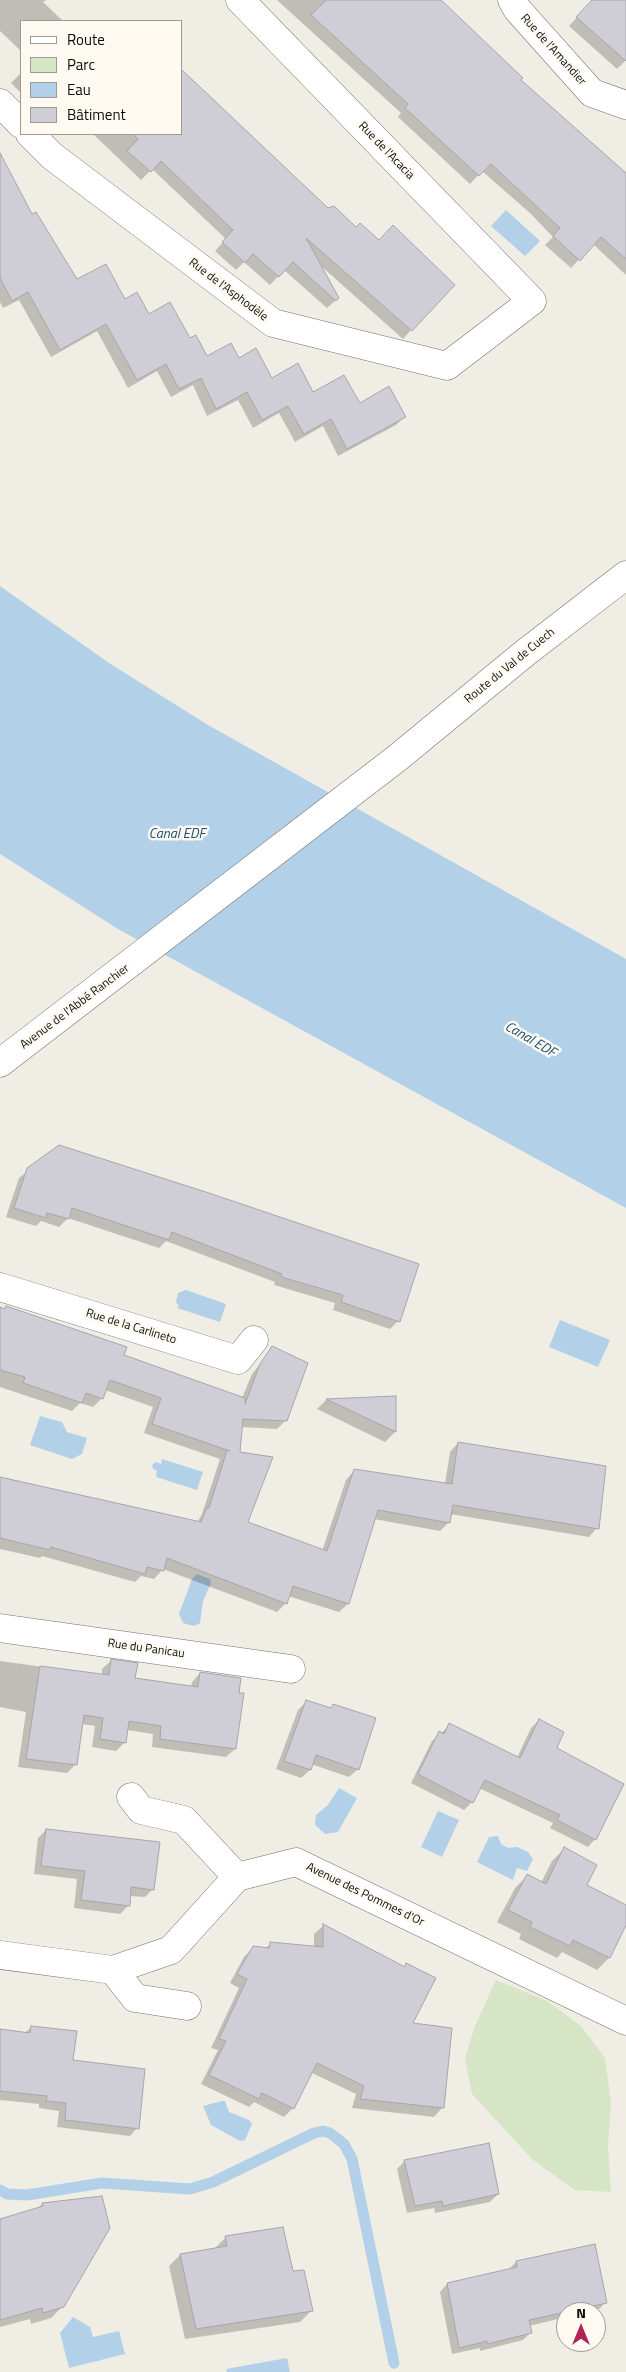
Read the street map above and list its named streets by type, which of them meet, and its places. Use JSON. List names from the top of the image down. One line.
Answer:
{"streets":{"street":["Rue de l'Amandier","Rue de l'Acacia","Rue de l'Asphodèle","Route du Val de Cuech","Avenue de l'Abbé Ranchier","Rue de la Carlineto","Rue du Panicau","Avenue des Pommes d'Or"]},"crossings":[["Rue de l'Acacia","Rue de l'Asphodèle"],["Route du Val de Cuech","Avenue de l'Abbé Ranchier"]],"water":["Canal EDF"],"legend":["Route","Parc","Eau","Bâtiment"],"north":"top"}
